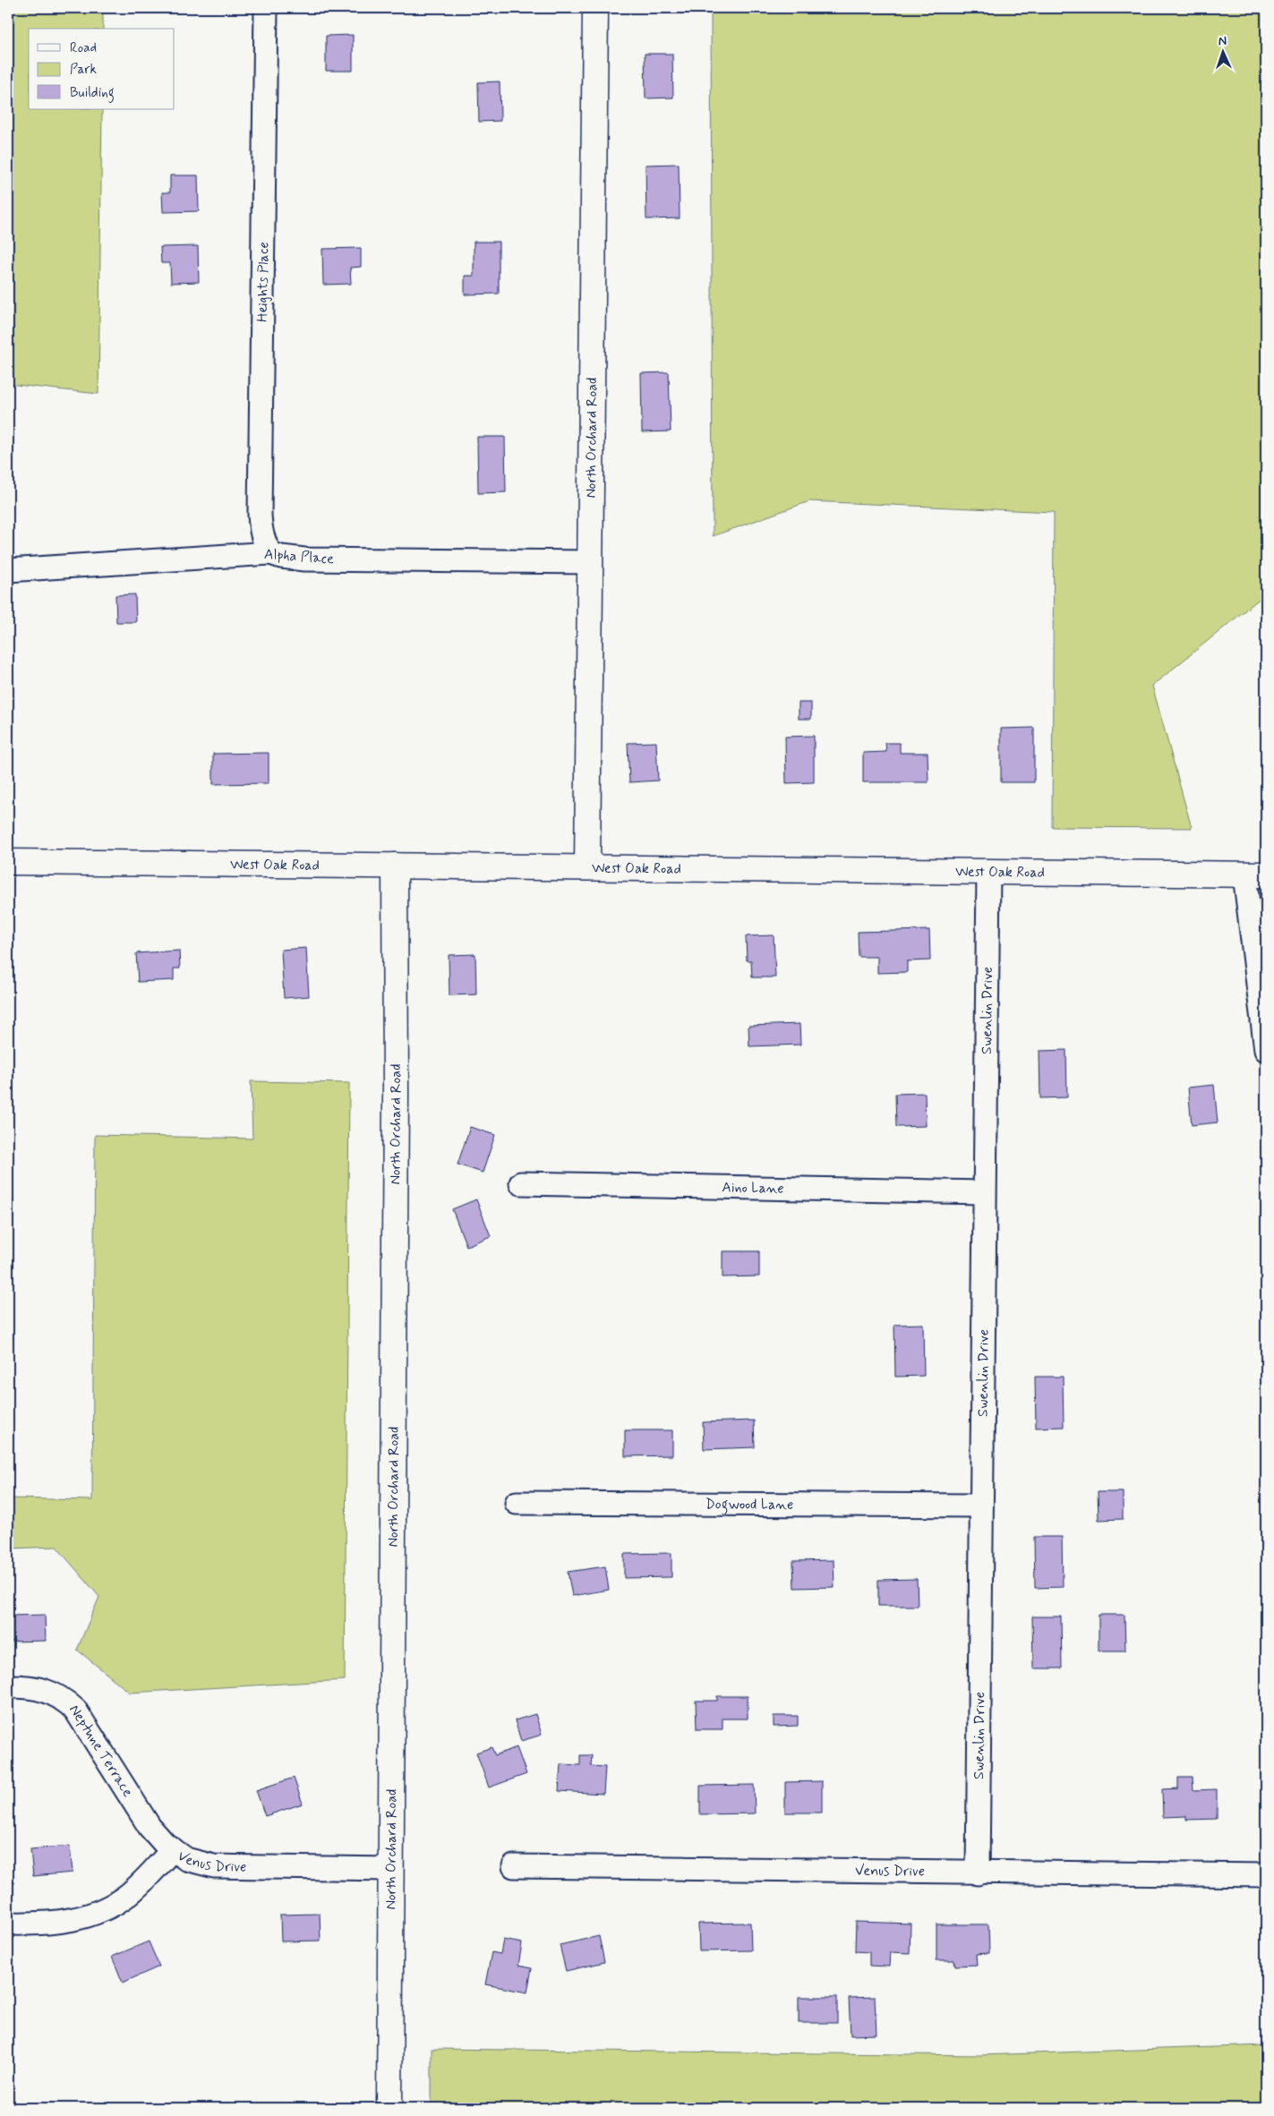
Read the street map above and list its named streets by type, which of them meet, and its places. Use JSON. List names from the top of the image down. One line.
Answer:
{"streets":{"street":["Heights Place","North Orchard Road","Alpha Place","West Oak Road","Swenlin Drive","Aino Lane","Dogwood Lane","Neptune Terrace","Venus Drive"]},"crossings":[["Heights Place","Alpha Place"],["North Orchard Road","Alpha Place"],["North Orchard Road","West Oak Road"],["North Orchard Road","Venus Drive"],["West Oak Road","Swenlin Drive"],["Swenlin Drive","Aino Lane"],["Swenlin Drive","Dogwood Lane"],["Swenlin Drive","Venus Drive"],["Neptune Terrace","Venus Drive"]],"legend":["Road","Park","Building"],"north":"top"}
